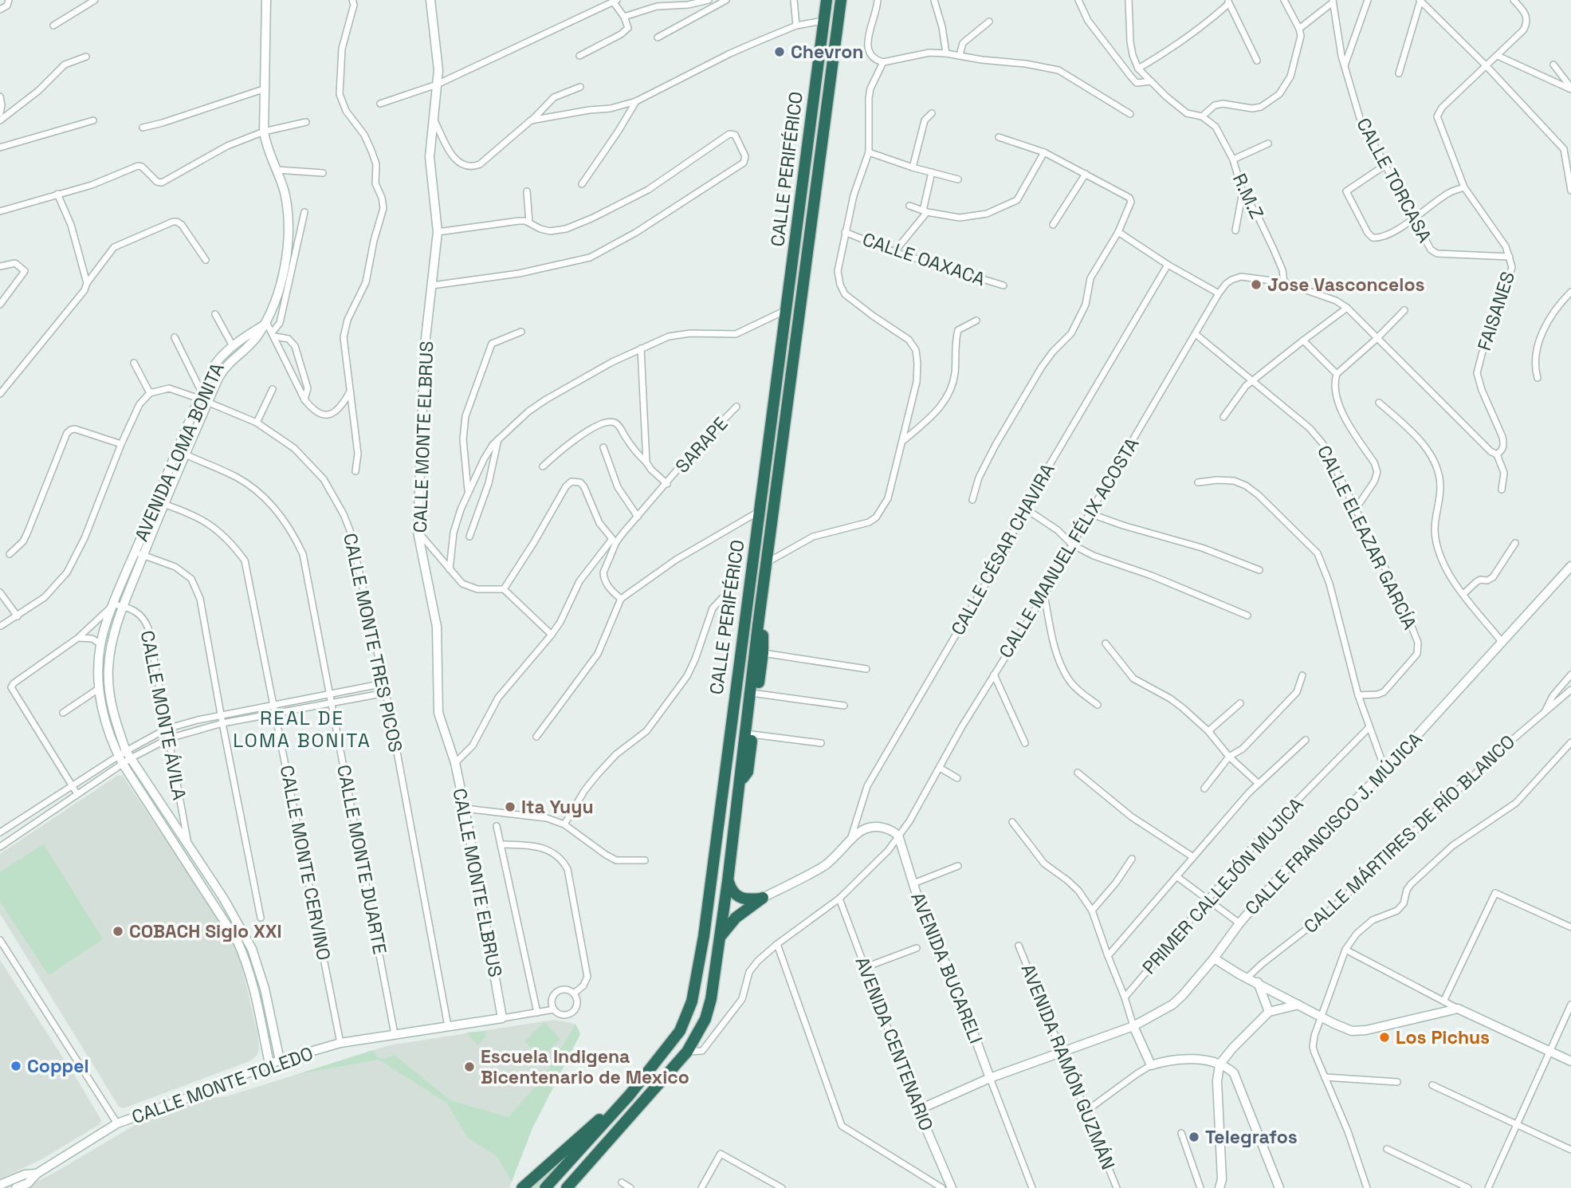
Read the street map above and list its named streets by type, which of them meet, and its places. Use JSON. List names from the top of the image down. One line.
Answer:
{"streets":{"highway":["CALLE PERIFÉRICO"],"street":["CALLE TORCASA","R.M.Z","CALLE OAXACA","FAISANES","CALLE MONTE ELBRUS","SARAPE","AVENIDA LOMA BONITA","CALLE ELEAZAR GARCÍA","CALLE MANUEL FÉLIX ACOSTA","CALLE CÉSAR CHAVIRA","CALLE MONTE TRES PICOS","CALLE MONTE ÁVILA","CALLE FRANCISCO J. MÚJICA","CALLE MÁRTIRES DE RÍO BLANCO","CALLE MONTE DUARTE","CALLE MONTE CERVINO","PRIMER CALLEJÓN MUJICA","AVENIDA BUCARELI","AVENIDA CENTENARIO","AVENIDA RAMÓN GUZMÁN","CALLE MONTE TOLEDO"]},"crossings":[["CALLE PERIFÉRICO","CALLE MANUEL FÉLIX ACOSTA"],["CALLE TORCASA","FAISANES"],["R.M.Z","CALLE MANUEL FÉLIX ACOSTA"],["FAISANES","CALLE MANUEL FÉLIX ACOSTA"],["CALLE MONTE ELBRUS","CALLE MONTE TOLEDO"],["AVENIDA LOMA BONITA","CALLE MONTE TRES PICOS"],["AVENIDA LOMA BONITA","CALLE MONTE ÁVILA"],["AVENIDA LOMA BONITA","CALLE MONTE DUARTE"],["AVENIDA LOMA BONITA","CALLE MONTE CERVINO"],["AVENIDA LOMA BONITA","CALLE MONTE TOLEDO"],["CALLE ELEAZAR GARCÍA","CALLE MANUEL FÉLIX ACOSTA"],["CALLE MANUEL FÉLIX ACOSTA","AVENIDA BUCARELI"],["CALLE MANUEL FÉLIX ACOSTA","AVENIDA CENTENARIO"],["CALLE MONTE TRES PICOS","CALLE MONTE TOLEDO"],["CALLE FRANCISCO J. MÚJICA","AVENIDA BUCARELI"],["CALLE FRANCISCO J. MÚJICA","AVENIDA CENTENARIO"],["CALLE FRANCISCO J. MÚJICA","AVENIDA RAMÓN GUZMÁN"],["CALLE MONTE DUARTE","CALLE MONTE TOLEDO"],["CALLE MONTE CERVINO","CALLE MONTE TOLEDO"]],"districts":["REAL DE LOMA BONITA"],"places":["Chevron","Jose Vasconcelos","Ita Yuyu","COBACH Siglo XXI","Los Pichus","Coppel","Escuela Indigena Bicentenario de Mexico","Telegrafos"]}
